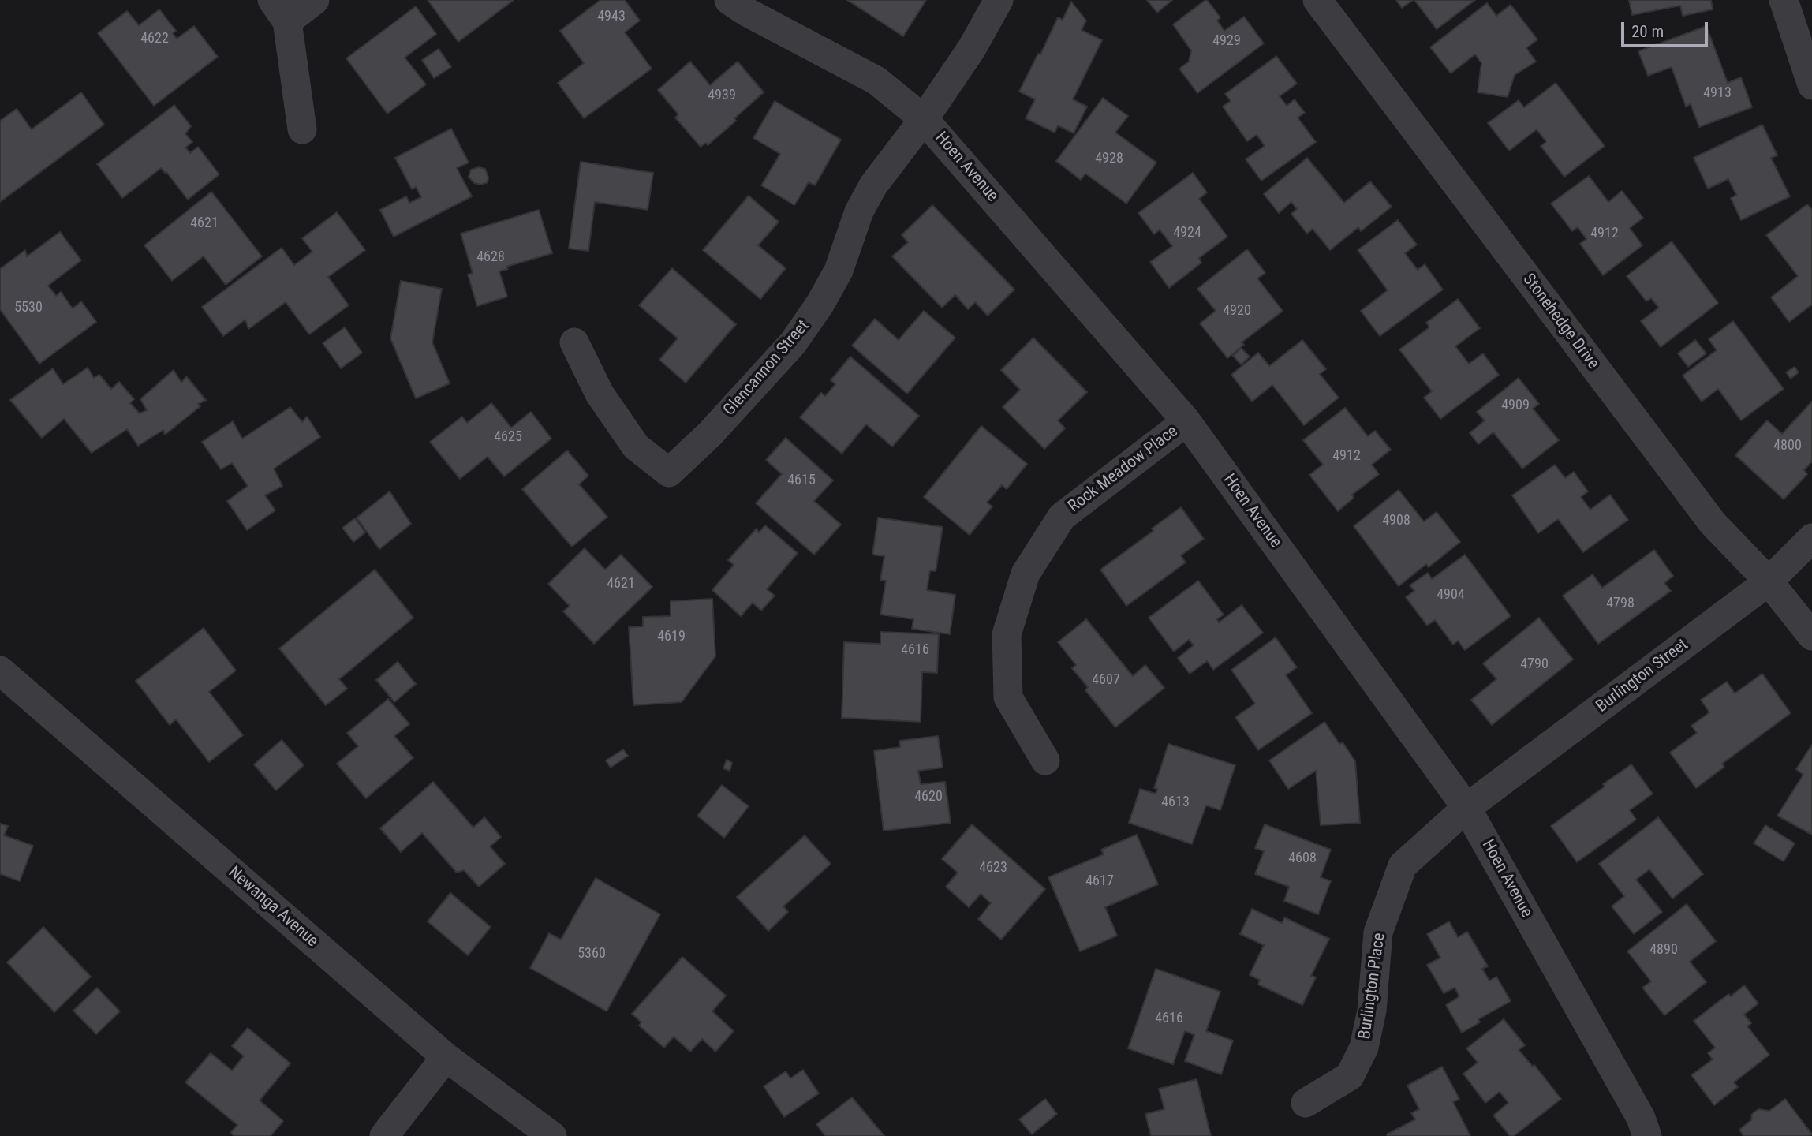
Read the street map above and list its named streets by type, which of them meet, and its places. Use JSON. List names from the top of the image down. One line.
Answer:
{"streets":{"street":["Hoen Avenue","Stonehedge Drive","Glencannon Street","Rock Meadow Place","Burlington Street","Newanga Avenue","Burlington Place"]},"crossings":[["Hoen Avenue","Glencannon Street"],["Hoen Avenue","Rock Meadow Place"],["Hoen Avenue","Burlington Street"],["Hoen Avenue","Burlington Place"],["Stonehedge Drive","Burlington Street"],["Burlington Street","Burlington Place"]],"house_numbers":["4943","4622","4929","4913","4939","4928","4621","4924","4912","4628","5530","4920","4909","4625","4800","4912","4615","4908","4621","4904","4798","4619","4616","4790","4607","4620","4613","4608","4623","4617","4890","5360","4616"],"scale_bar":"20 m"}
